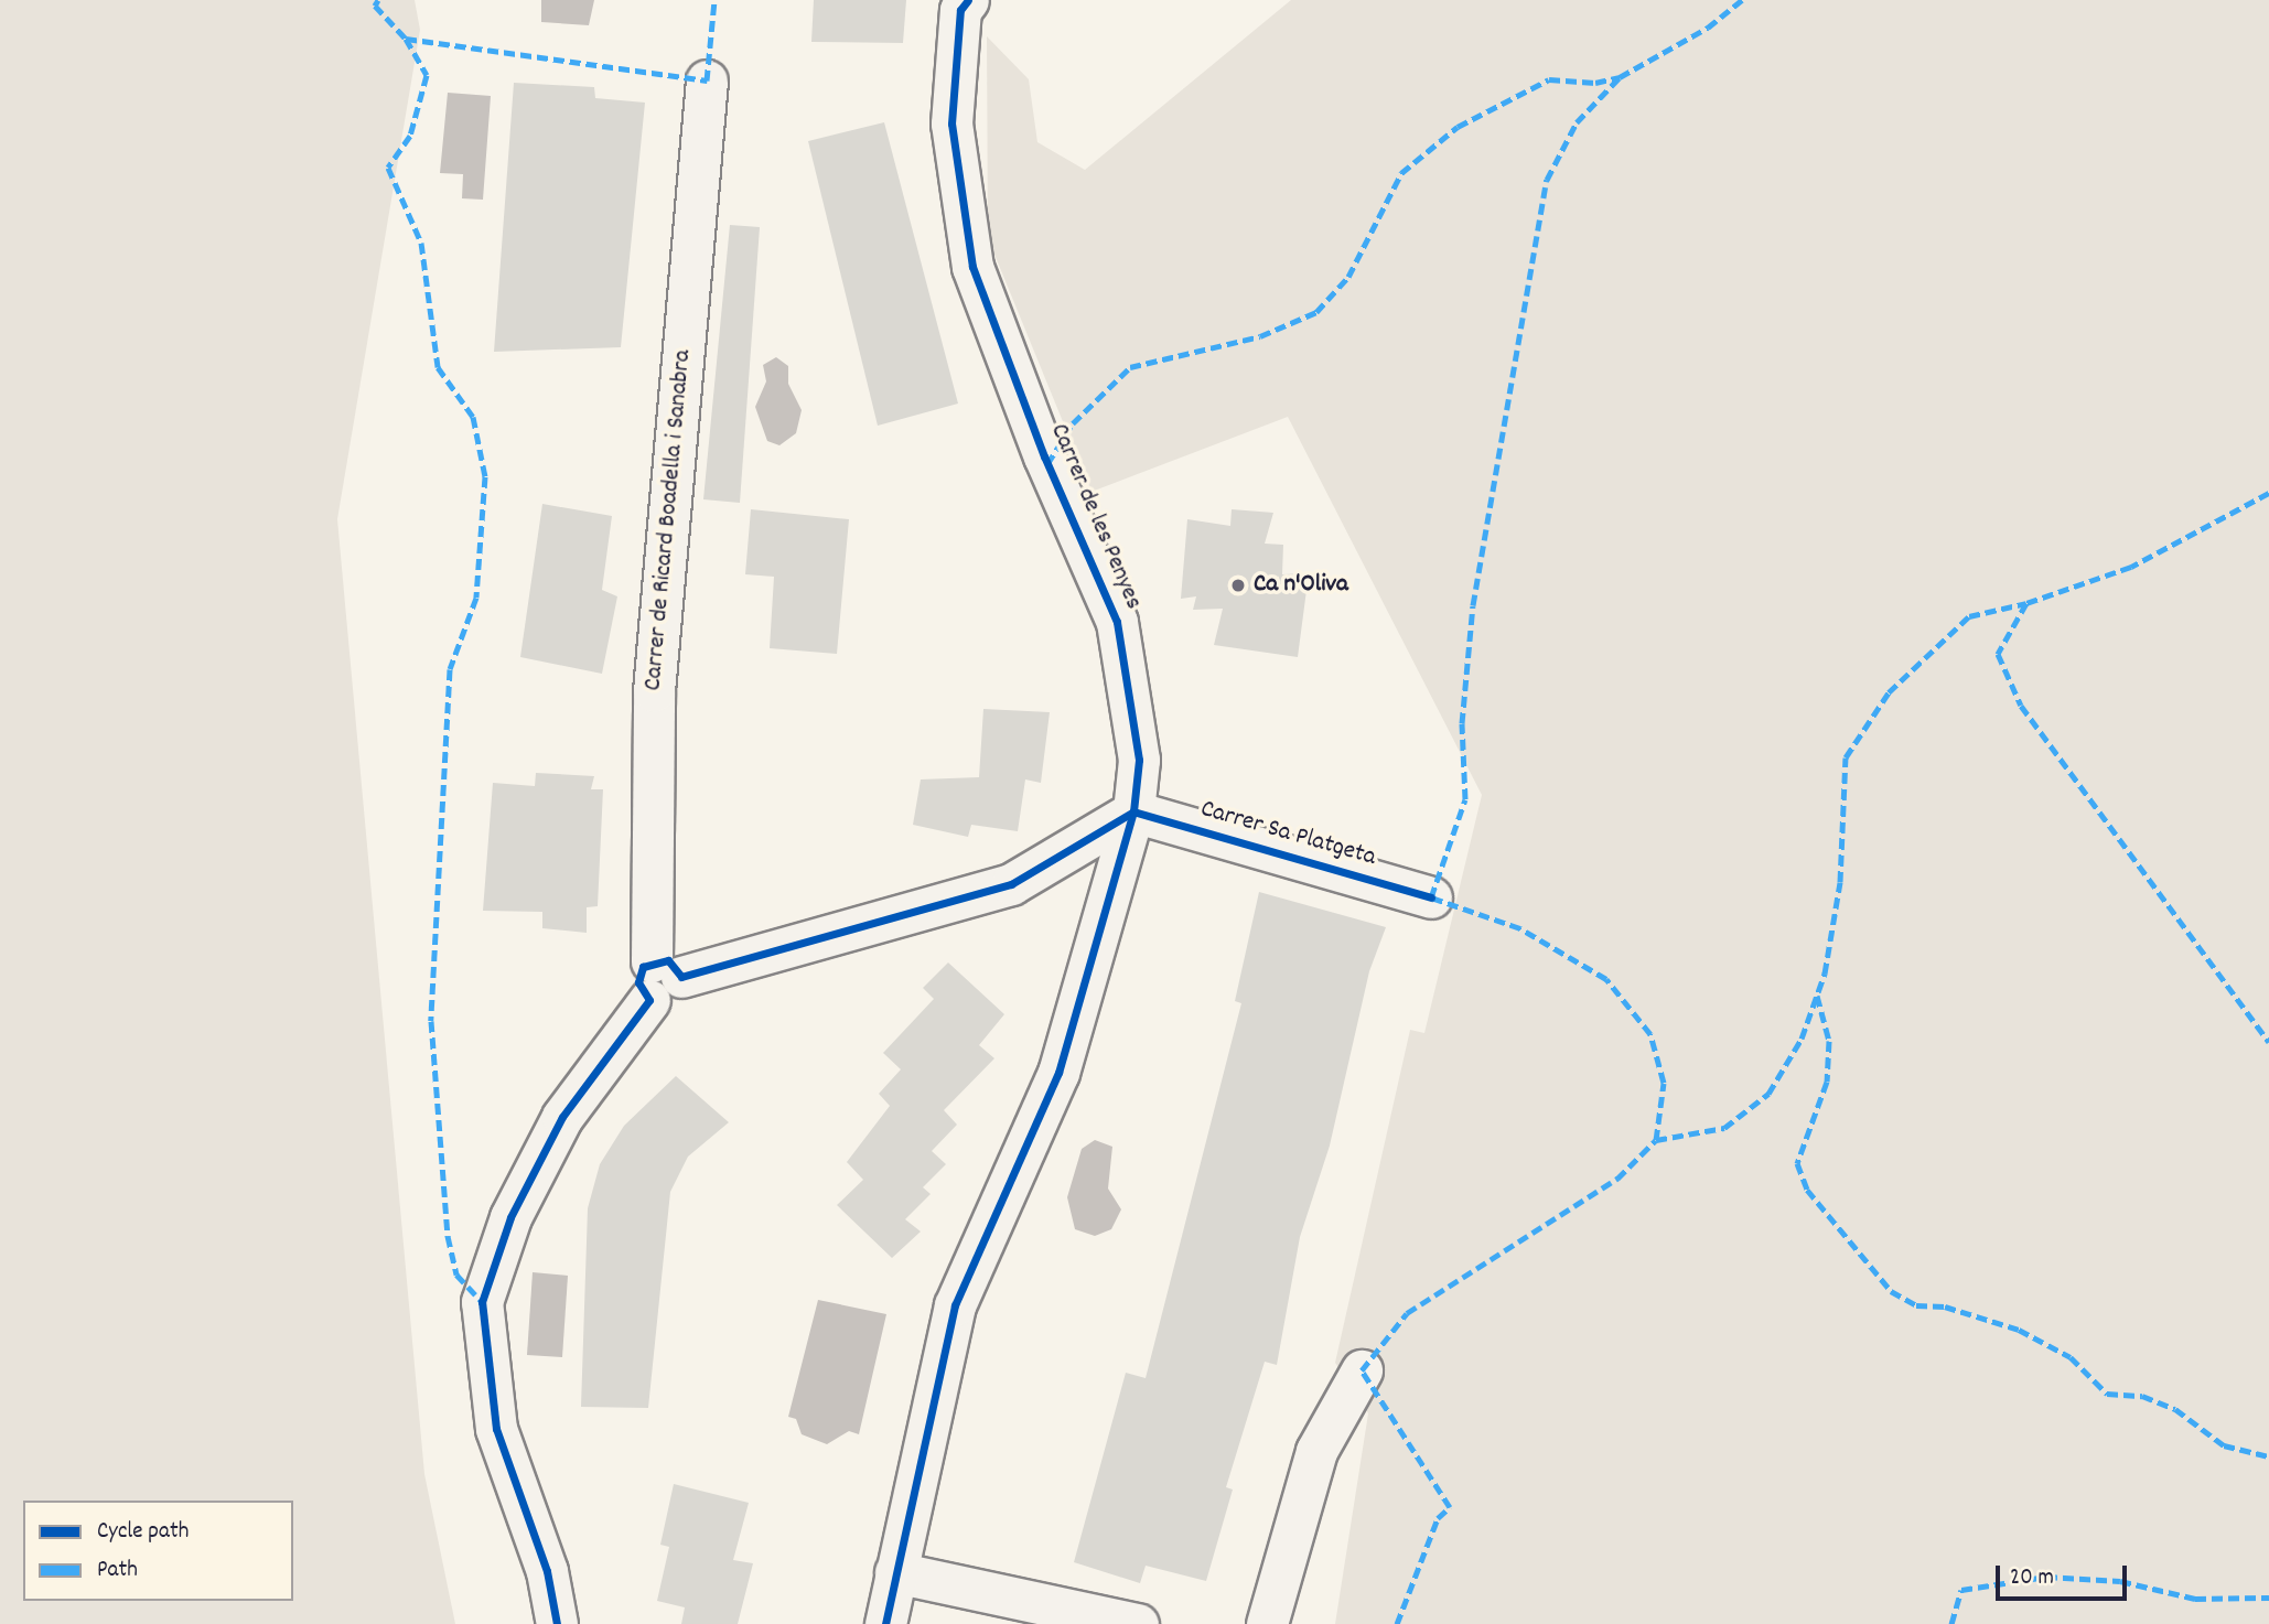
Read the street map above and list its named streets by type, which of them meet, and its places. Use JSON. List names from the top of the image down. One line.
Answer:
{"streets":{"street":["Carrer de les Penyes","Carrer de Ricard Boadella i Sanabra","Carrer Sa Platgeta"]},"crossings":[["Carrer de les Penyes","Carrer Sa Platgeta"]],"places":["Ca n'Oliva"],"legend":["Cycle path","Path"],"scale_bar":"20 m"}
